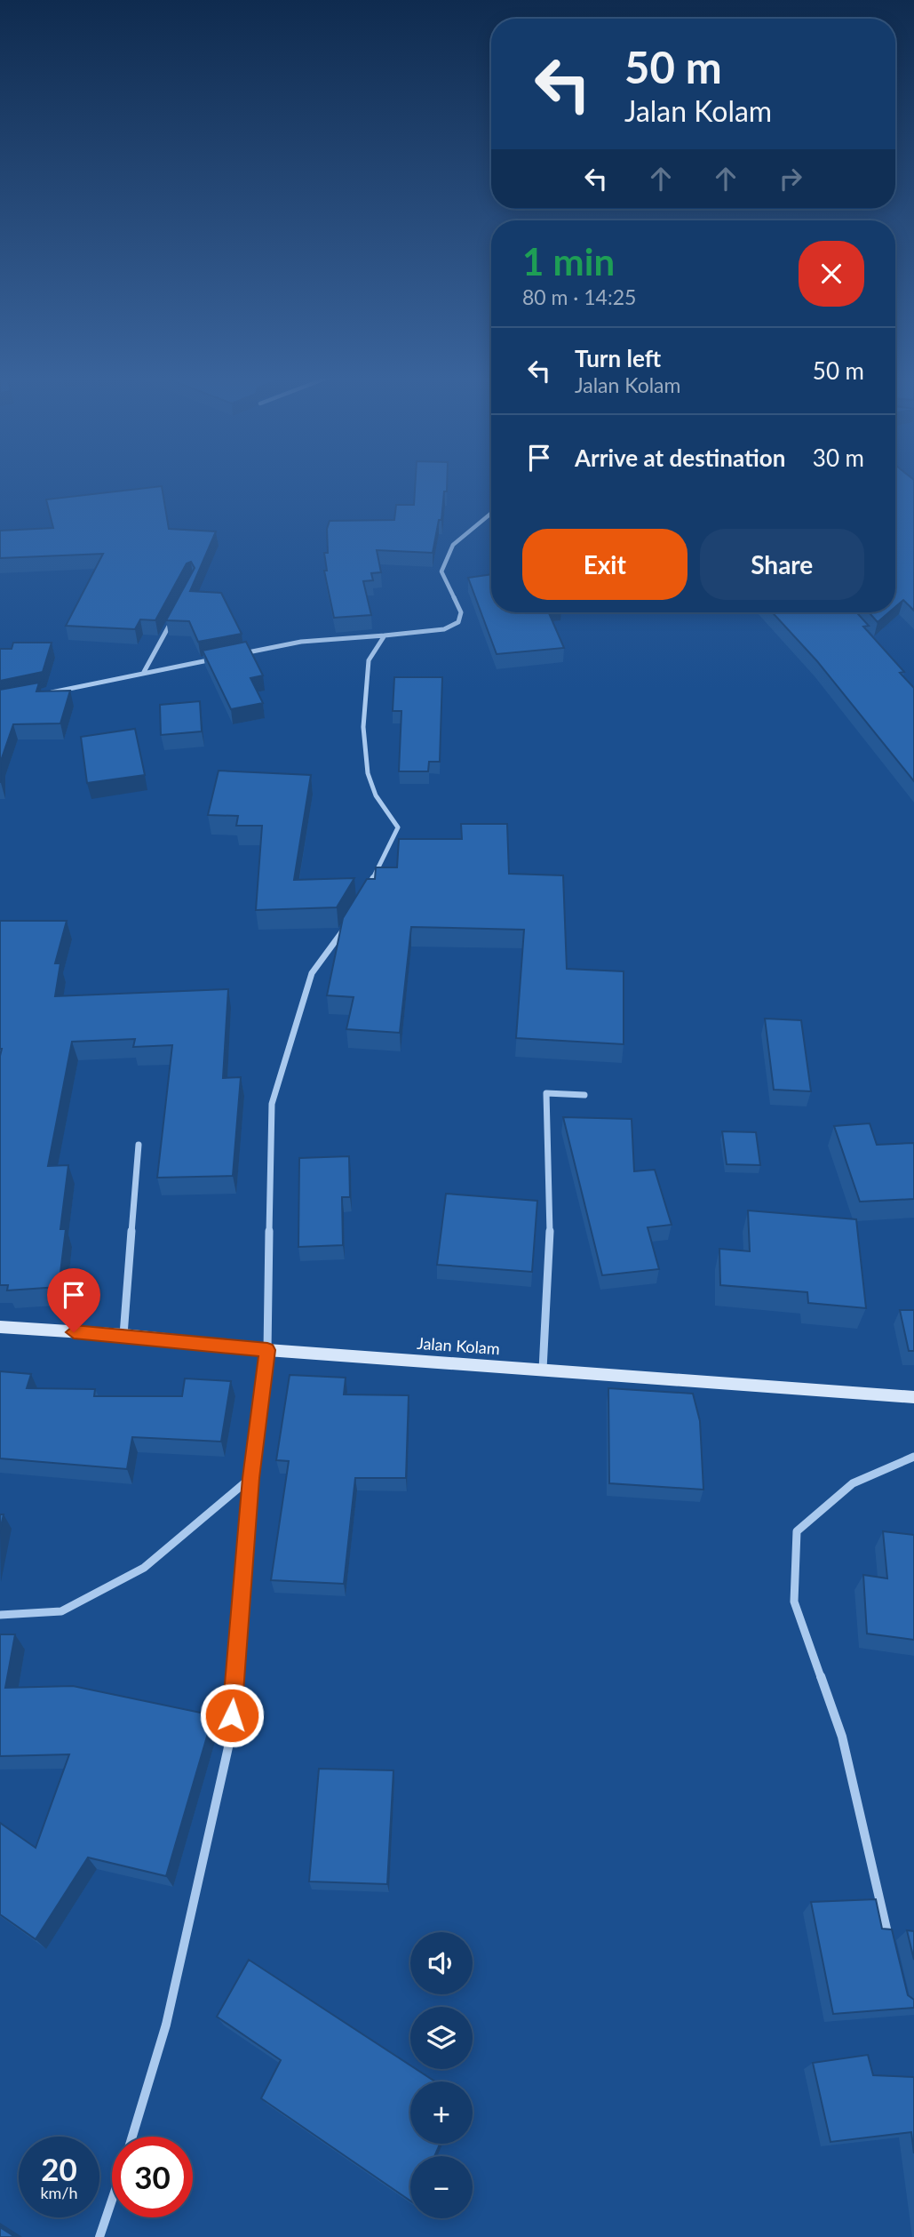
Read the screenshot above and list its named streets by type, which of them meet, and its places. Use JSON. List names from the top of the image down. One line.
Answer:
{"streets":{"street":["Jalan Kolam"]},"page":{"turn":["50 m","Jalan Kolam"],"heading":["1 min","80 m · 14:25"],"list":[{"name":"Turn left","note":"Jalan Kolam","value":"50 m"},{"name":"Arrive at destination","value":"30 m"}],"buttons":["Exit","Share"],"map_buttons":["+","−"],"speed":"20 km/h","limit":"30"}}
